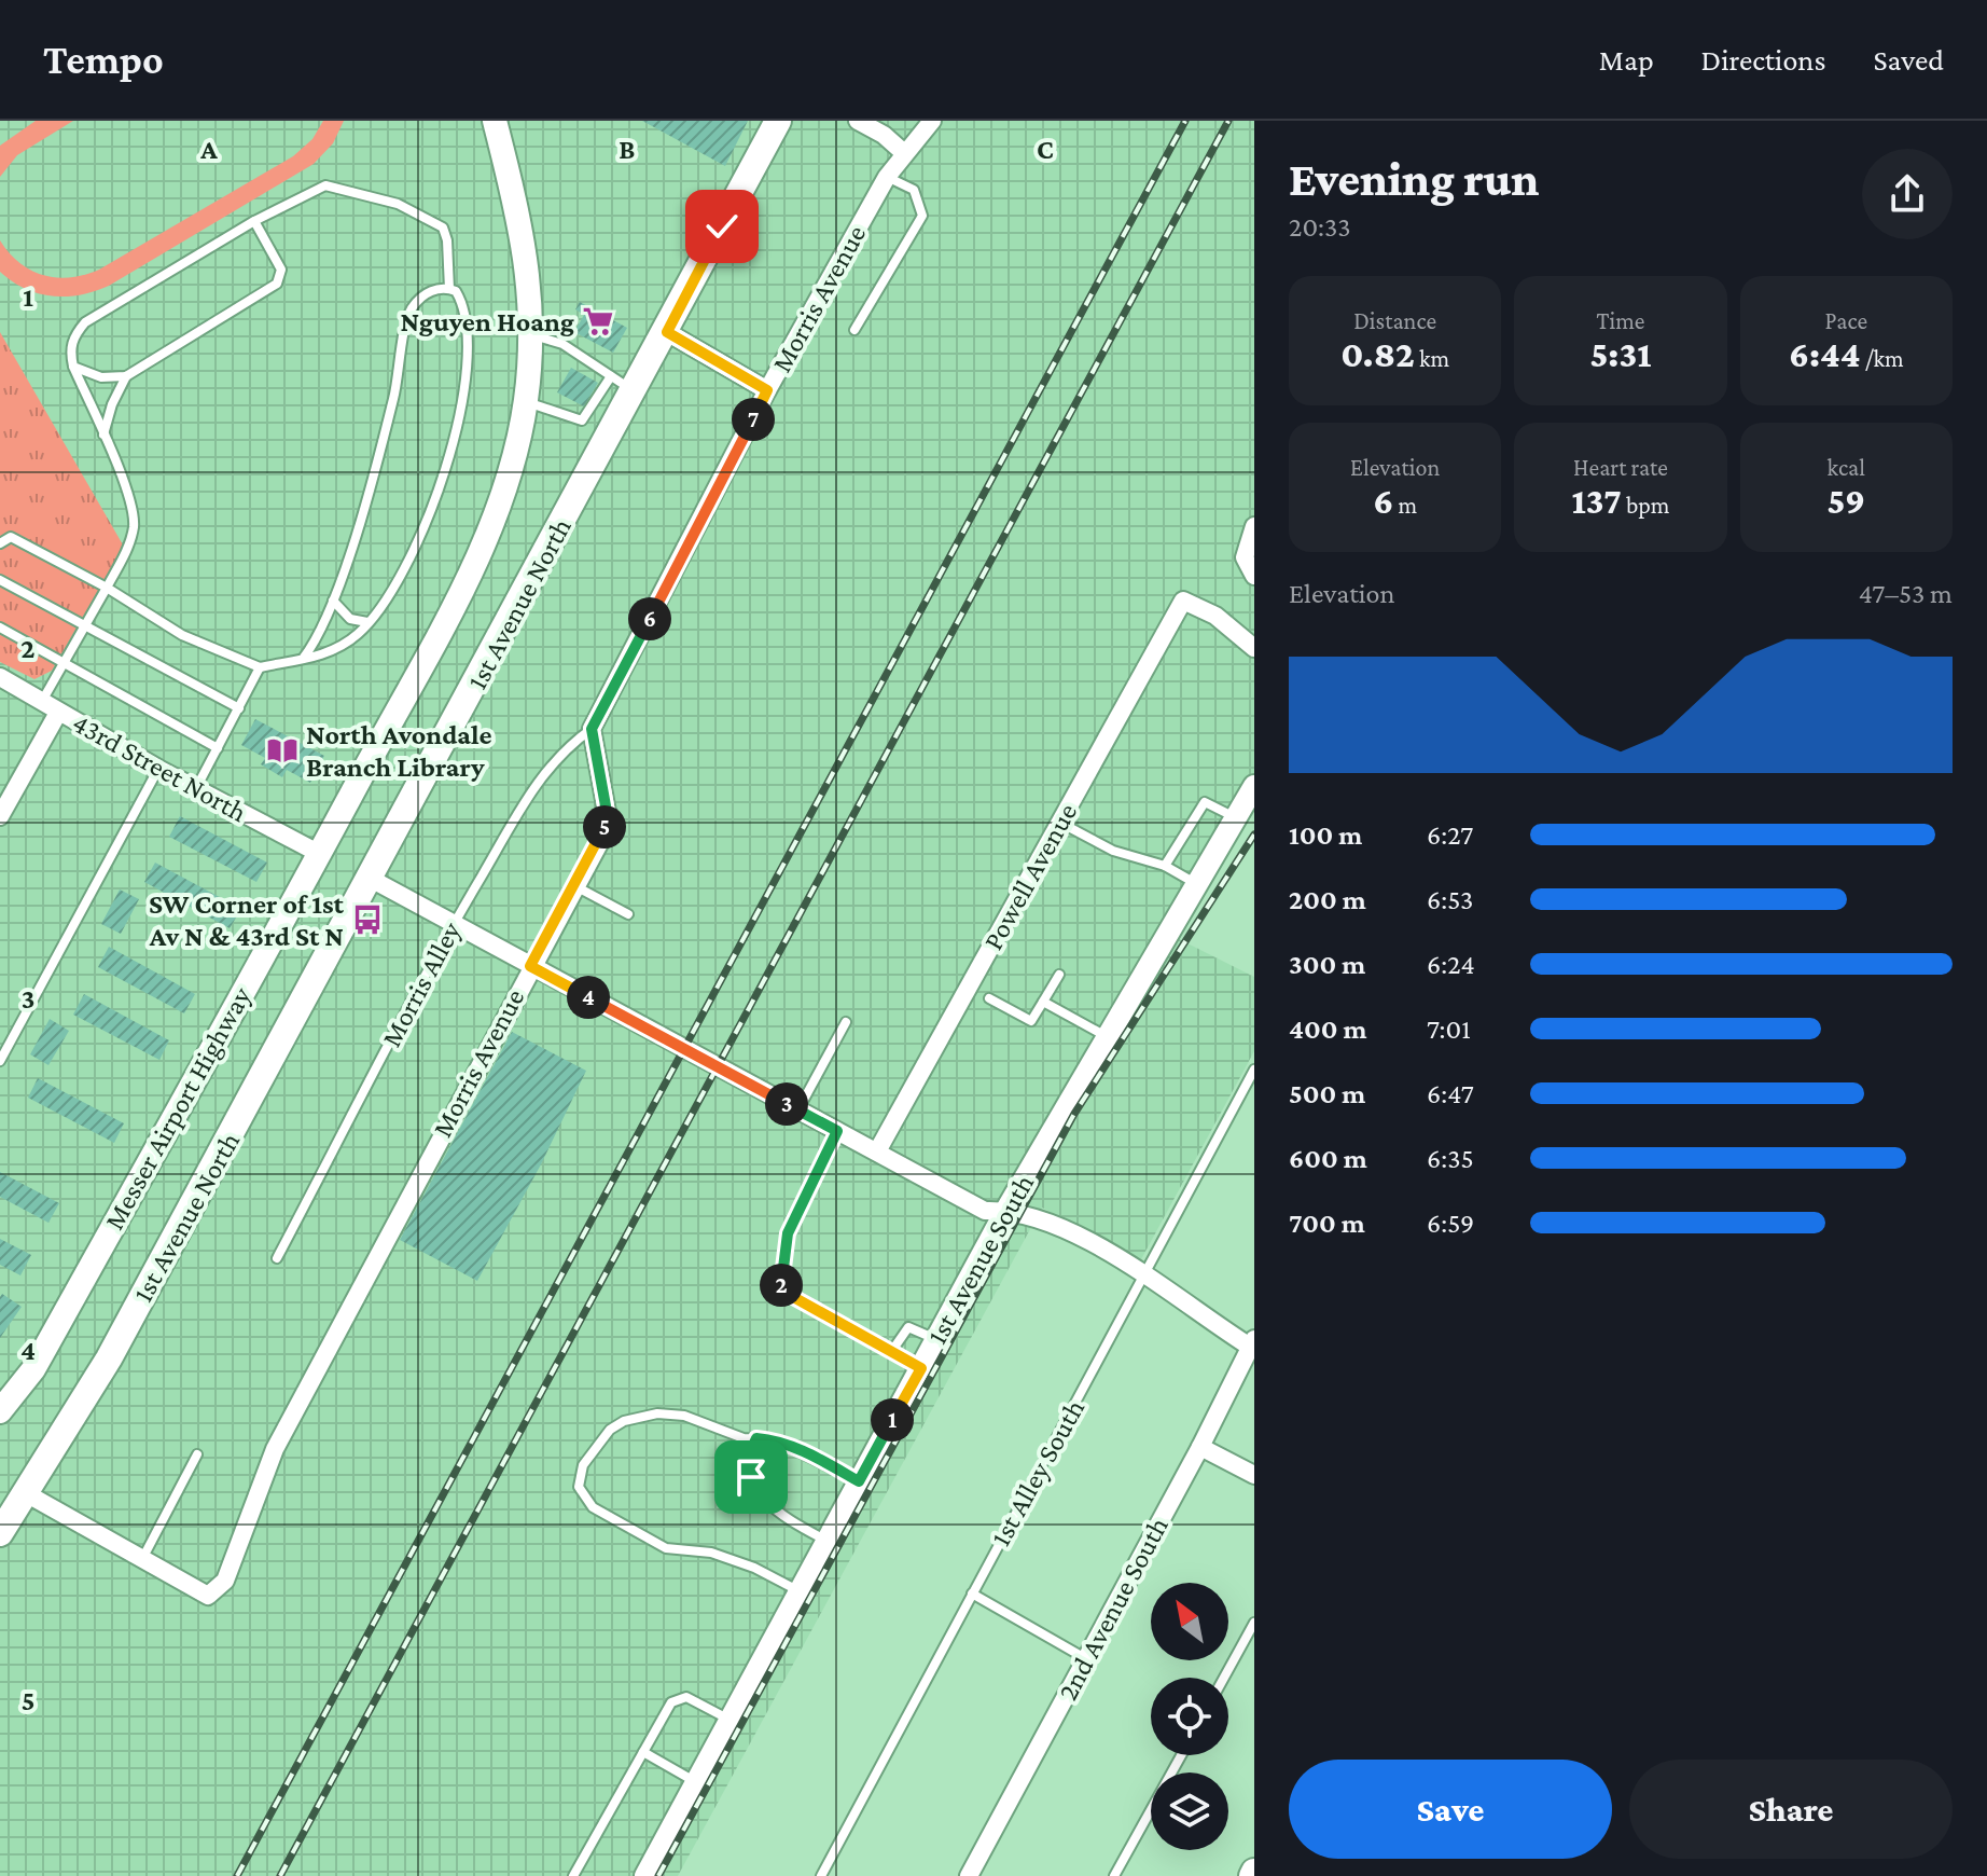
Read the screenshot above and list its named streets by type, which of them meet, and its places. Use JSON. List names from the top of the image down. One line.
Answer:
{"streets":{"main road":["1st Avenue North","Messer Airport Highway"],"street":["Morris Avenue","43rd Street North","Powell Avenue","1st Avenue South","2nd Avenue South"],"lane":["Morris Alley","1st Alley South"]},"crossings":[["Morris Avenue","Morris Alley"],["43rd Street North","Messer Airport Highway"]],"places":{"supermarket":["Nguyen Hoang"],"library":["North Avondale Branch Library"],"bus stop":["SW Corner of 1st Av N & 43rd St N"]},"north":"top left","page":{"header":"Tempo","nav":["Map","Directions","Saved"],"heading":["Evening run","20:33"],"stats":[["Distance","0.82 km"],["Time","5:31"],["Pace","6:44 /km"],["Elevation","6 m"],["Heart rate","137 bpm"],["kcal","59"]],"pins":["7","6","5","4","3","2","1"],"chart":["Elevation","47–53 m"],"list":[{"name":"100 m","note":"6:27"},{"name":"200 m","note":"6:53"},{"name":"300 m","note":"6:24"},{"name":"400 m","note":"7:01"},{"name":"500 m","note":"6:47"},{"name":"600 m","note":"6:35"},{"name":"700 m","note":"6:59"}],"buttons":["Save","Share"]},"grid":{"columns":["A","B","C"],"rows":["1","2","3","4","5"]}}
